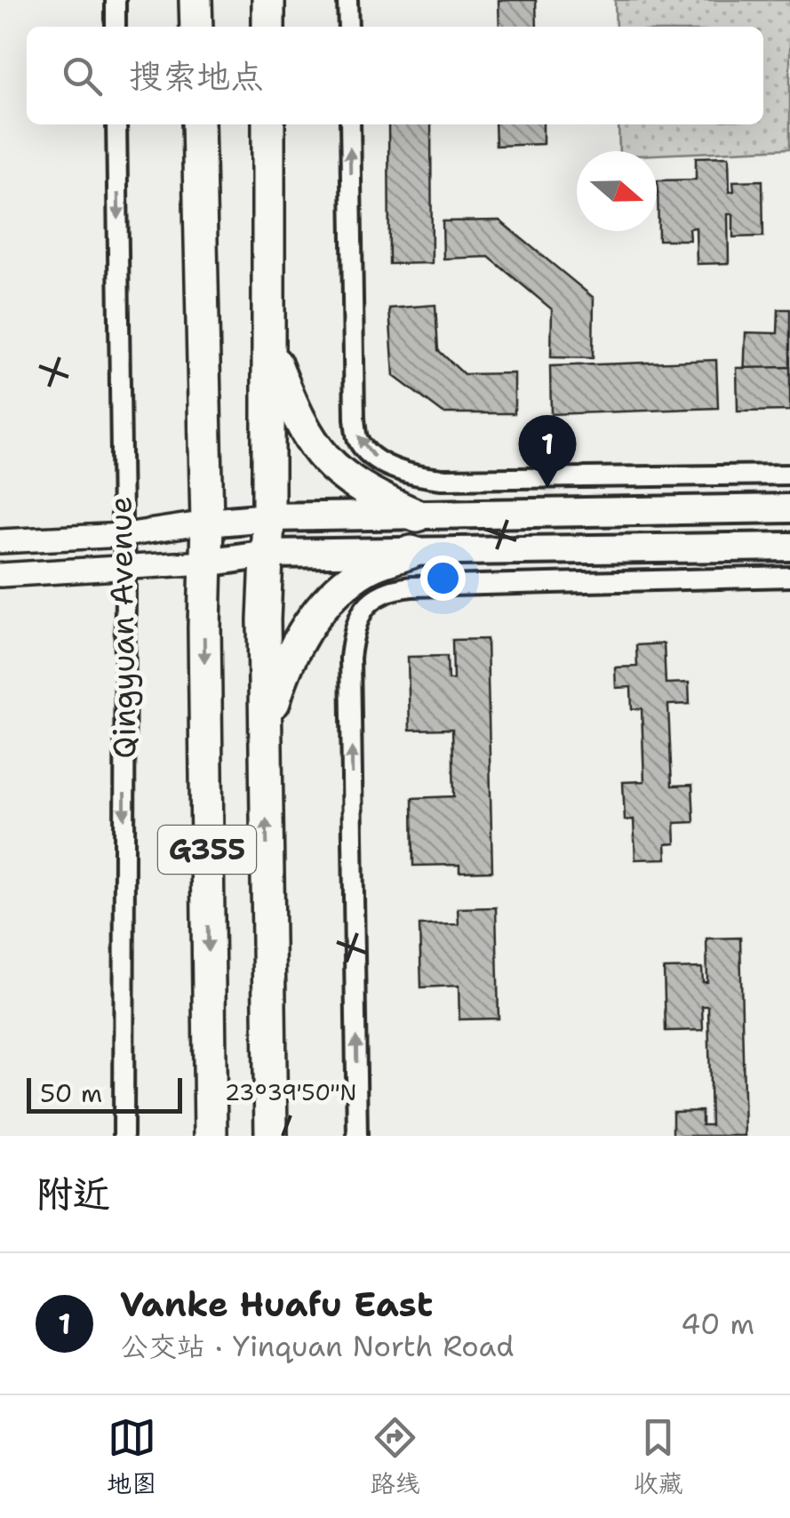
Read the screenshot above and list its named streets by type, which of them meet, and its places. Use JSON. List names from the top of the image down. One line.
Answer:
{"streets":{"highway":["G355"],"street":["Qingyuan Avenue"]},"one_way":["Qingyuan Avenue"],"scale_bar":"50 m","north":"right","page":{"search":"搜索地点","pins":"1","scale":"50 m","heading":"附近","list":[{"mark":"1","name":"Vanke Huafu East","note":"公交站 · Yinquan North Road","value":"40 m"}],"nav":["地图","路线","收藏"]},"coordinates":["23°39'50\"N"]}
